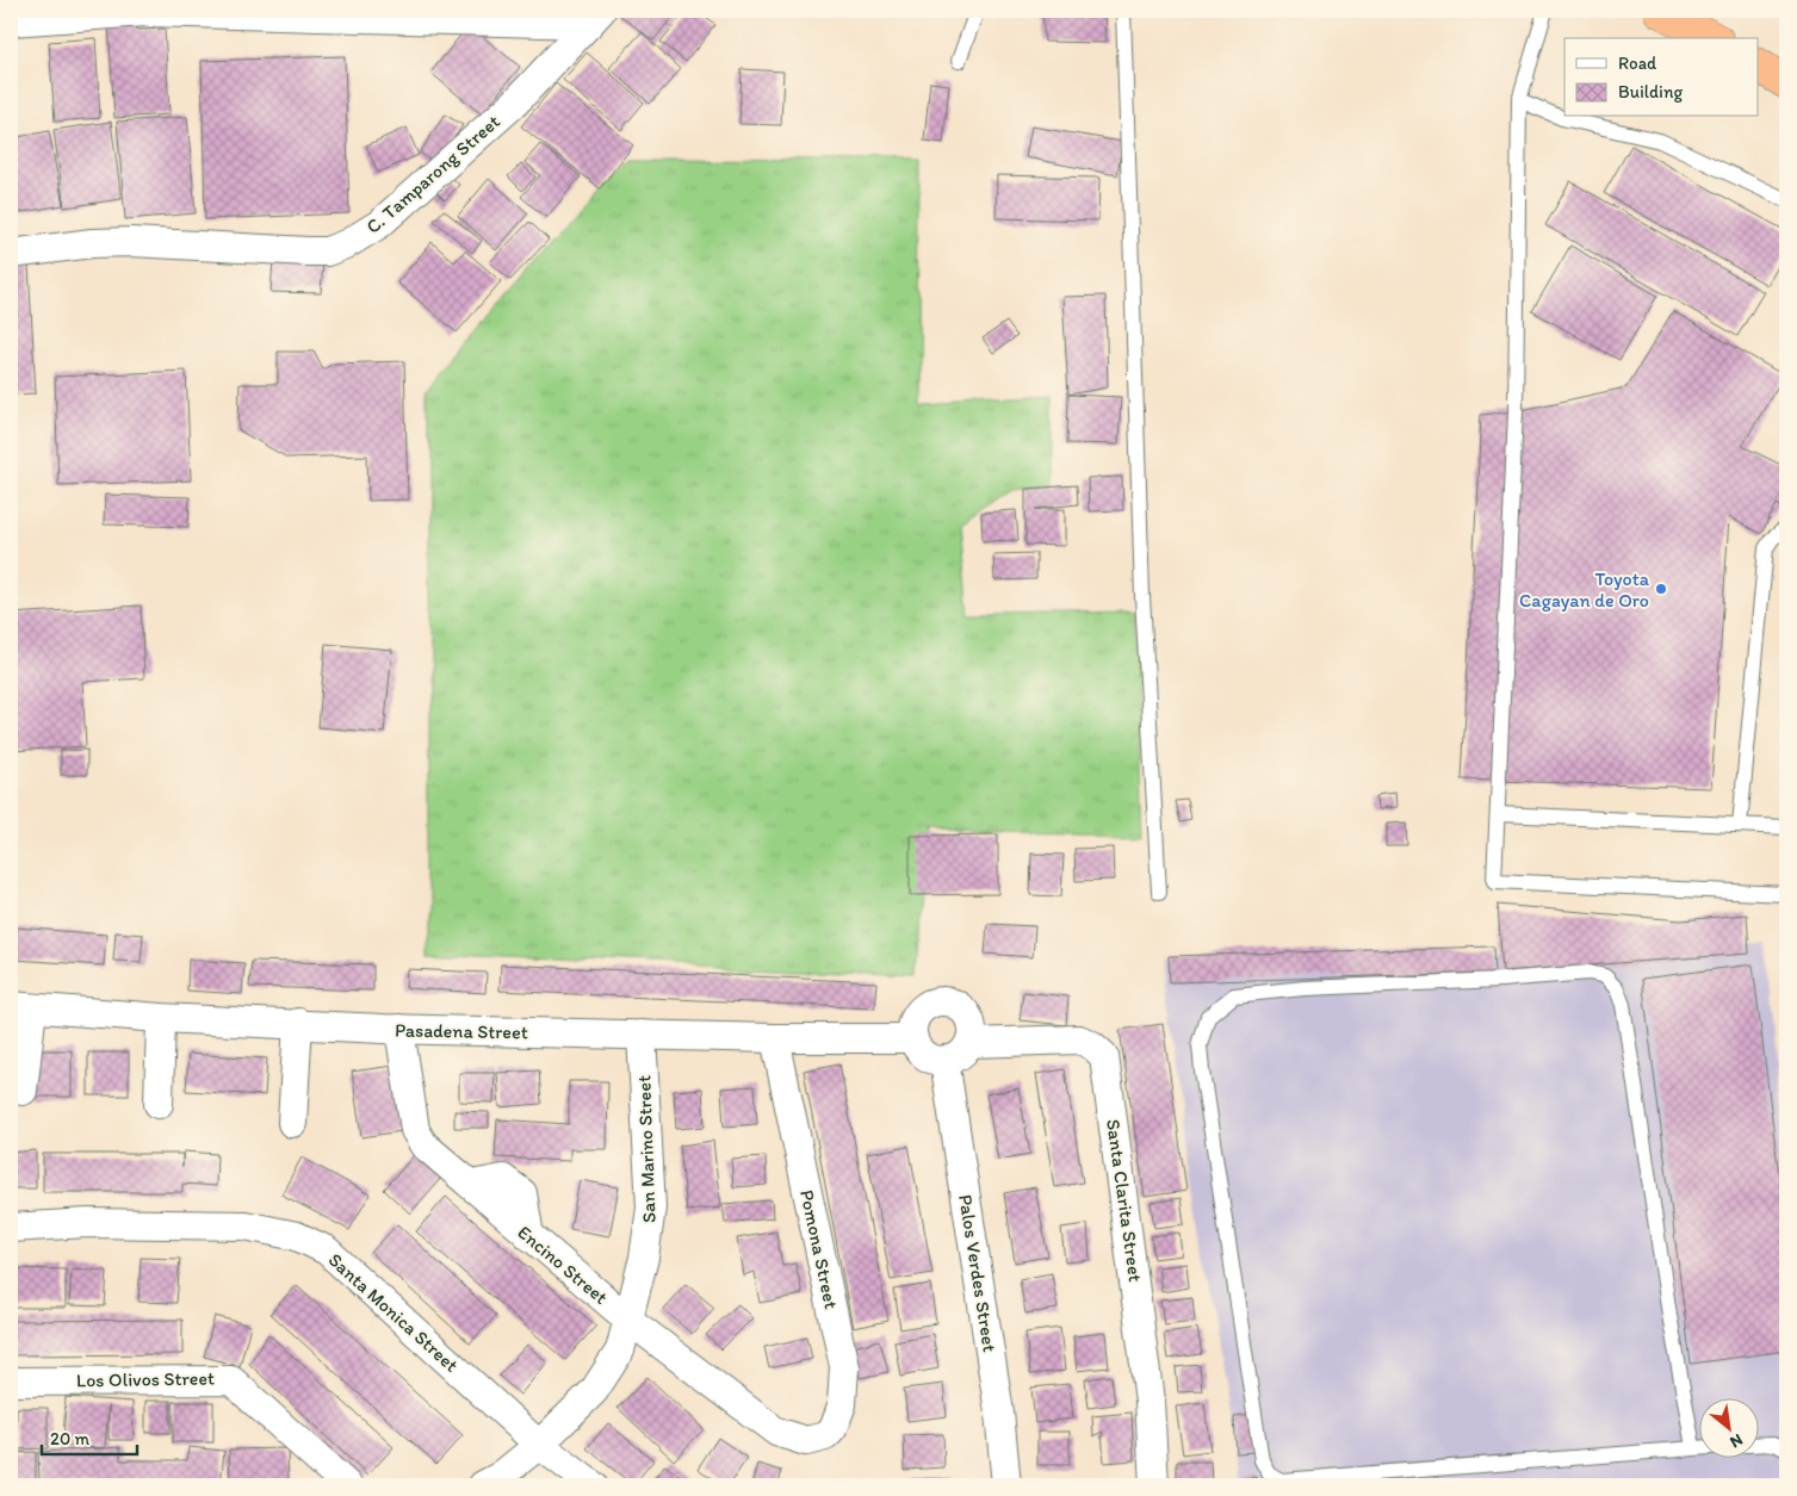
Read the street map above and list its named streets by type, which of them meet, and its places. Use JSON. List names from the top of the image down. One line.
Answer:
{"streets":{"street":["C. Tamparong Street","Pasadena Street","San Marino Street","Santa Clarita Street","Pomona Street","Encino Street","Palos Verdes Street","Santa Monica Street","Los Olivos Street"]},"crossings":[["Pasadena Street","San Marino Street"],["Pasadena Street","Santa Clarita Street"],["Pasadena Street","Pomona Street"],["Pasadena Street","Encino Street"],["Pasadena Street","Palos Verdes Street"],["San Marino Street","Encino Street"],["San Marino Street","Santa Monica Street"],["Santa Clarita Street","Palos Verdes Street"],["Pomona Street","Encino Street"]],"places":["Toyota Cagayan de Oro"],"legend":["Road","Building"],"scale_bar":"20 m","north":"bottom right"}
